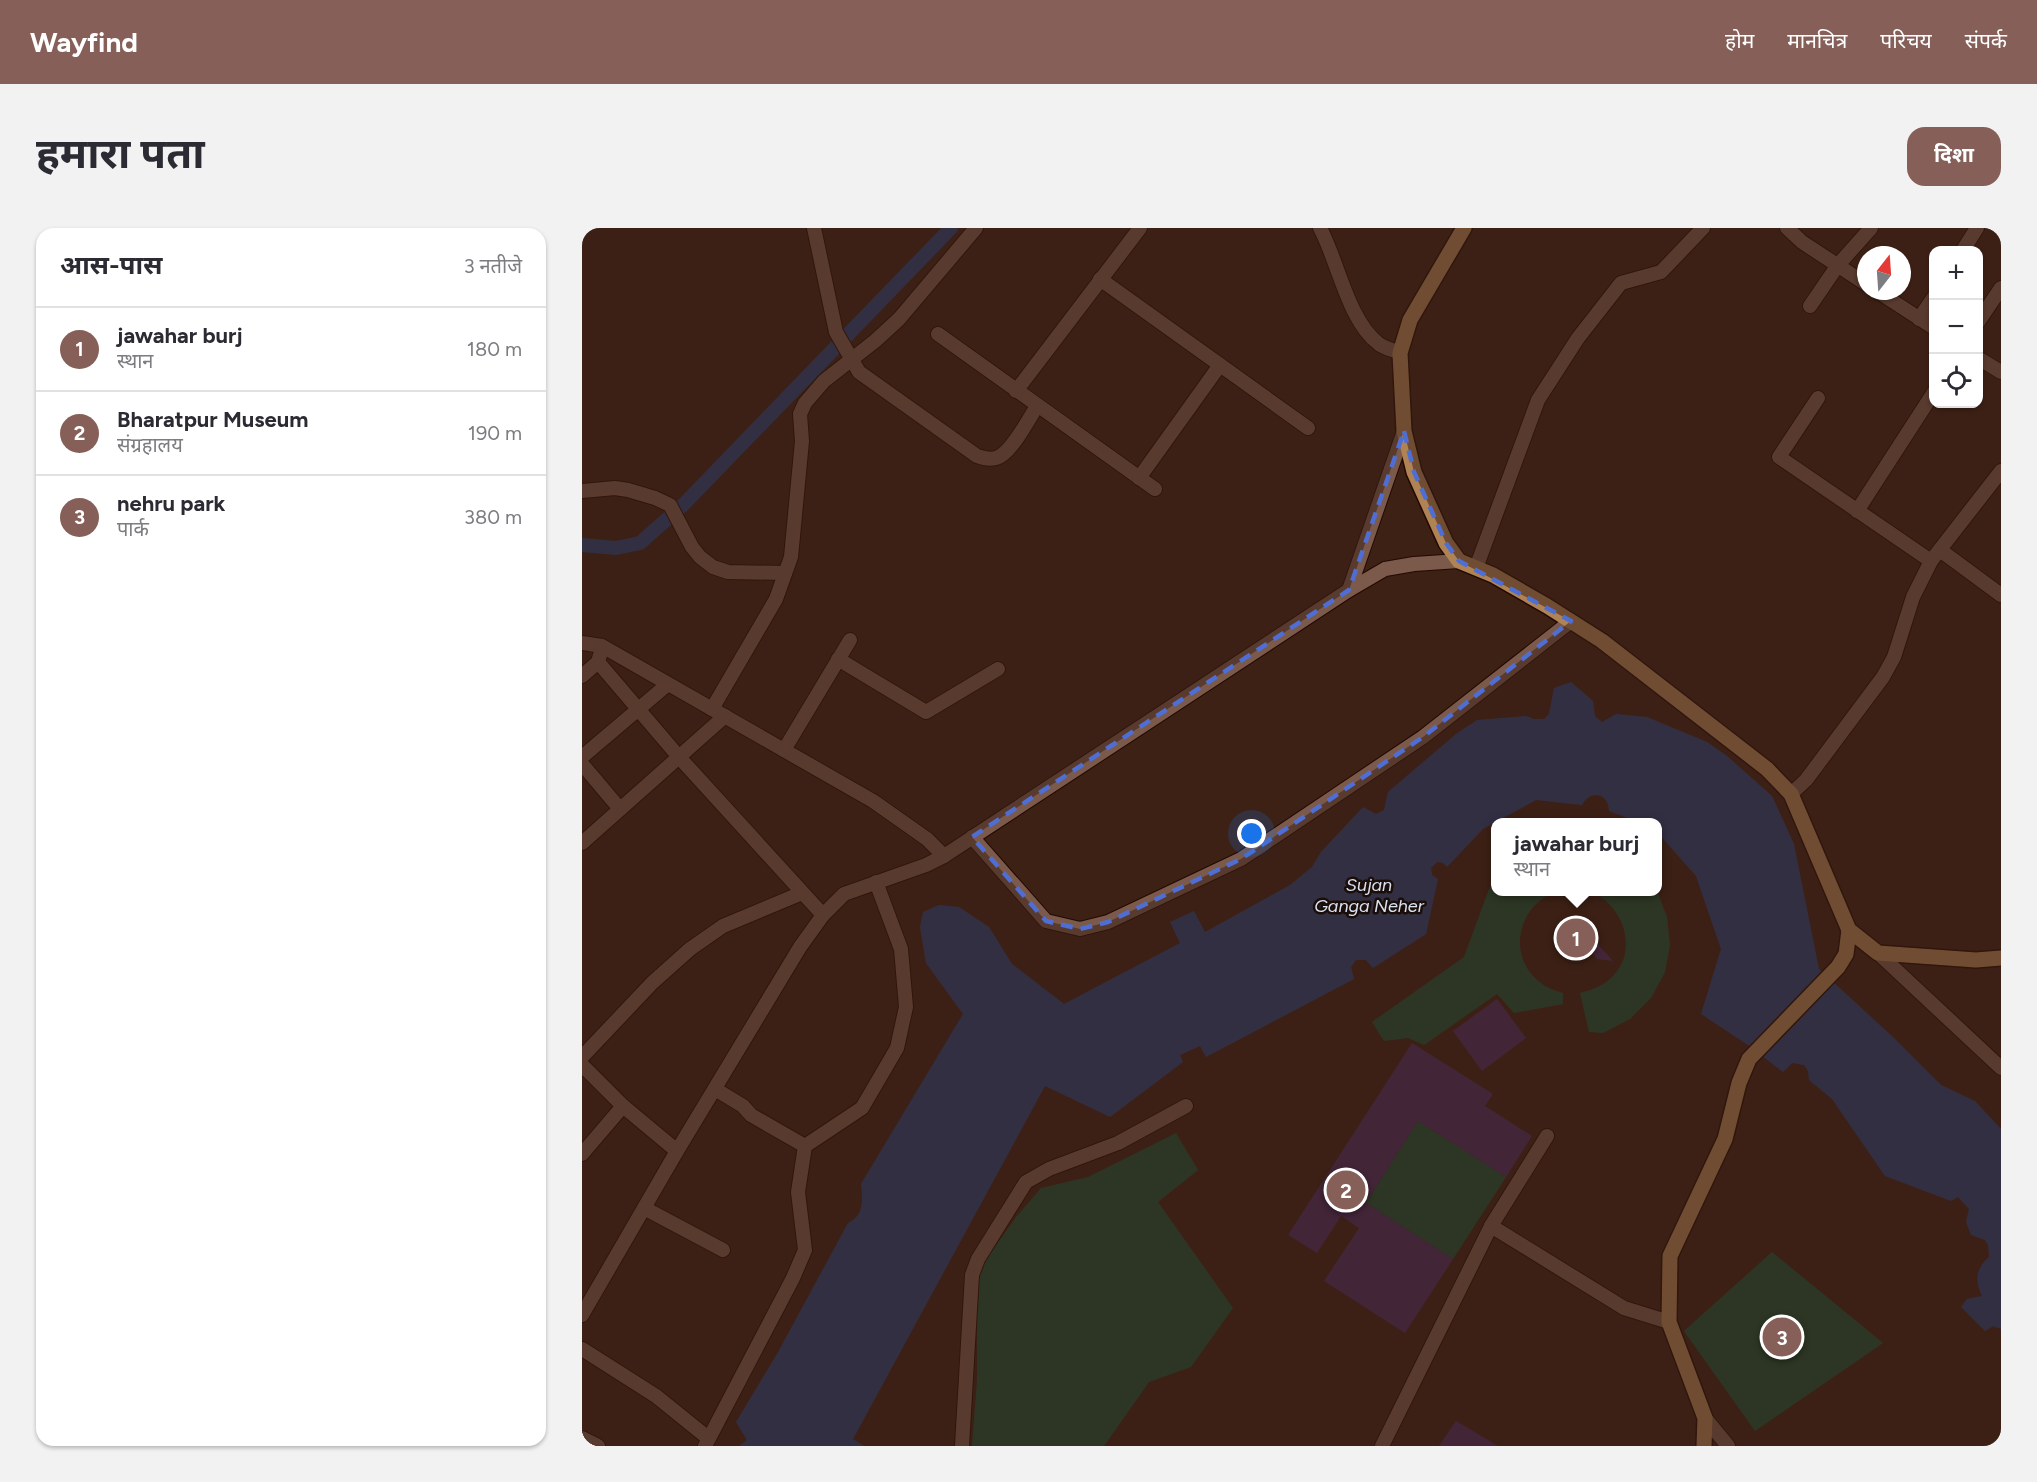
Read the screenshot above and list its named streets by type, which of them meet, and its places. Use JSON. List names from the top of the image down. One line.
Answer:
{"water":["Sujan Ganga Neher"],"north":"top","page":{"header":"Wayfind","nav":["होम","मानचित्र","परिचय","संपर्क"],"buttons":"दिशा","title":"हमारा पता","heading":["आस-पास","3 नतीजे"],"map_buttons":["+","−"],"list":[{"mark":"1","name":"jawahar burj","note":"स्थान","value":"180 m"},{"mark":"2","name":"Bharatpur Museum","note":"संग्रहालय","value":"190 m"},{"mark":"3","name":"nehru park","note":"पार्क","value":"380 m"}],"popup":["jawahar burj","स्थान"],"pins":["1","2","3"]}}
